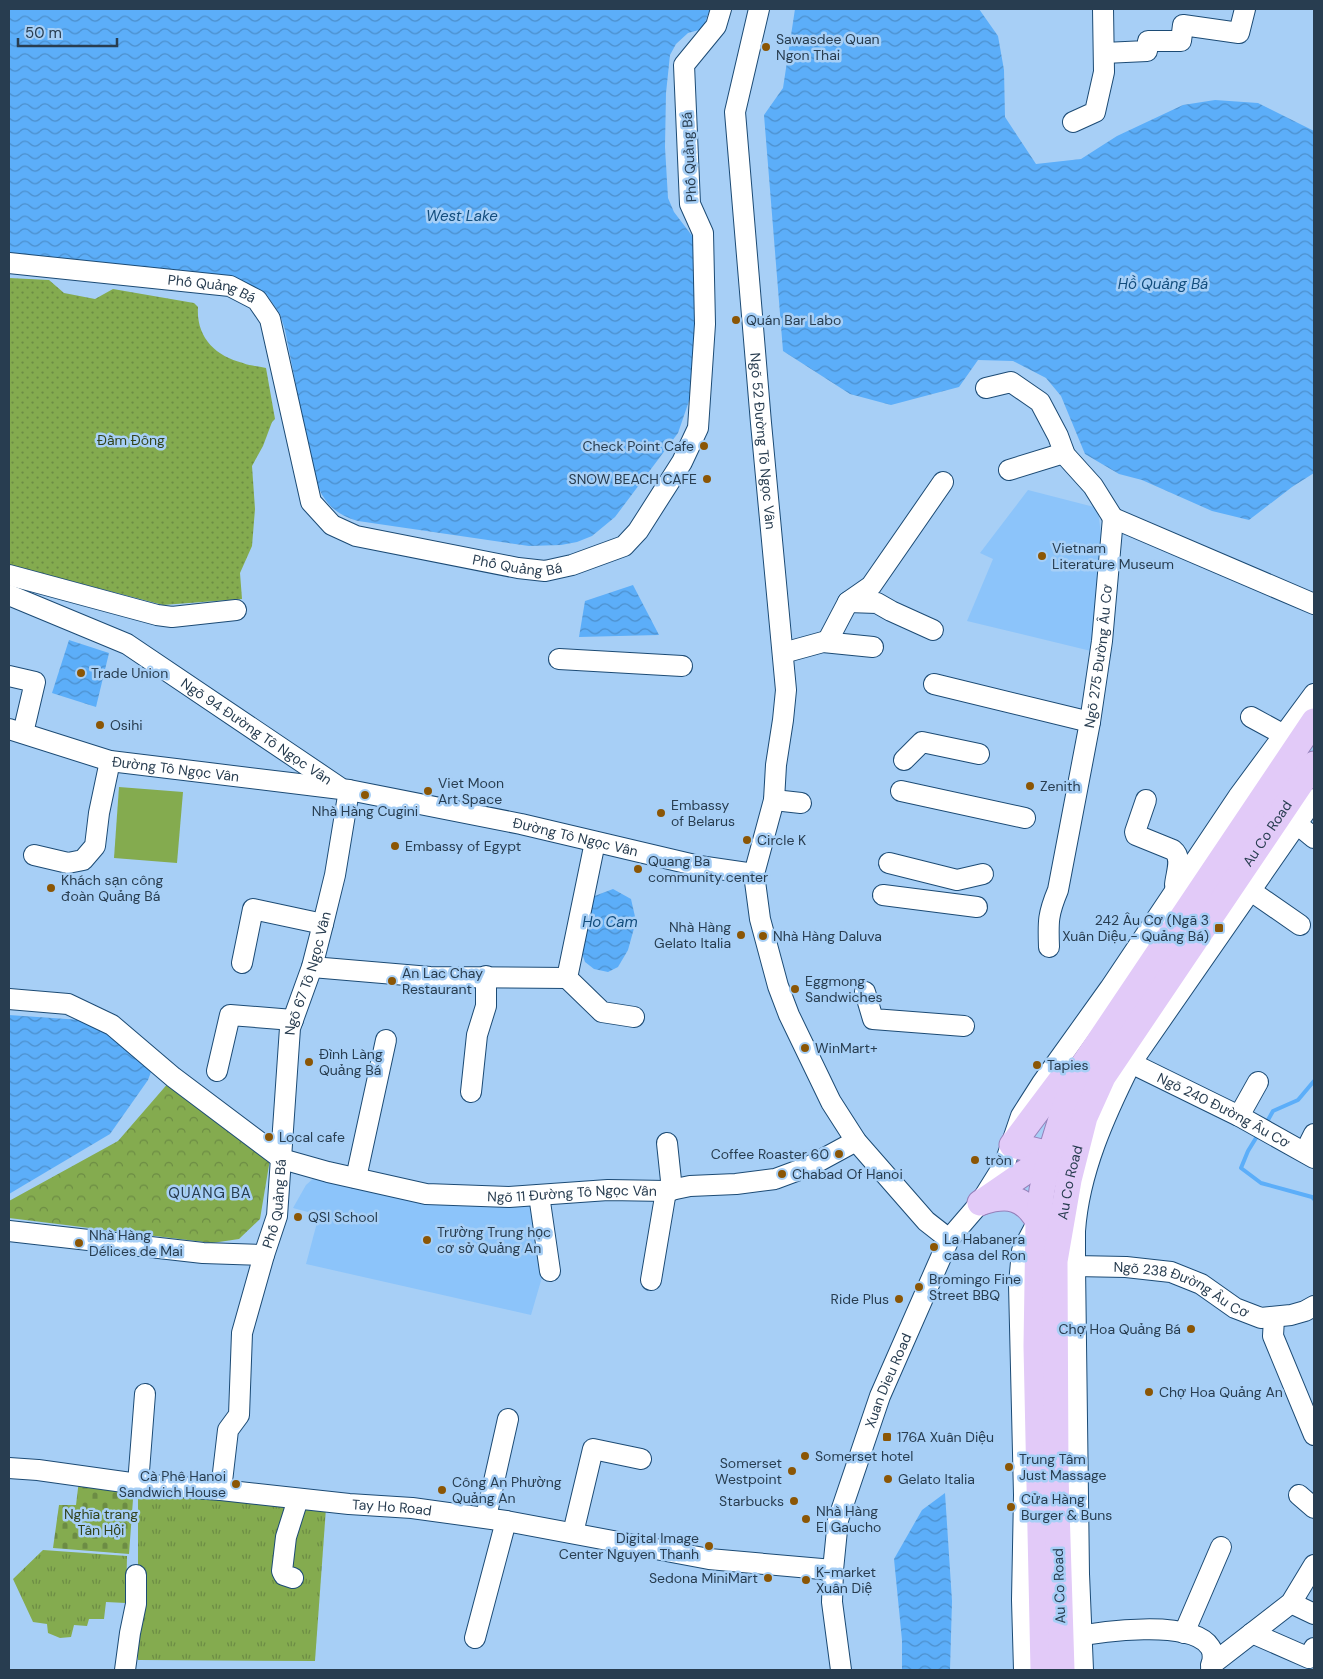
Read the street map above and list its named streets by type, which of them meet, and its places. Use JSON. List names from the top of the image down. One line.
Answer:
{"streets":{"main road":["Au Co Road"],"street":["Phố Quảng Bá","Ngõ 52 Đường Tô Ngọc Vân","Ngõ 275 Đường Âu Cơ","Ngõ 94 Đường Tô Ngọc Vân","Đường Tô Ngọc Vân","Ngõ 67 Tô Ngọc Vân","Ngõ 240 Đường Âu Cơ","Ngõ 11 Đường Tô Ngọc Vân","Ngõ 238 Đường Âu Cơ","Xuan Dieu Road","Tay Ho Road"]},"crossings":[["Phố Quảng Bá","Ngõ 67 Tô Ngọc Vân"],["Phố Quảng Bá","Ngõ 11 Đường Tô Ngọc Vân"],["Ngõ 52 Đường Tô Ngọc Vân","Đường Tô Ngọc Vân"],["Ngõ 94 Đường Tô Ngọc Vân","Đường Tô Ngọc Vân"],["Ngõ 94 Đường Tô Ngọc Vân","Ngõ 67 Tô Ngọc Vân"],["Đường Tô Ngọc Vân","Ngõ 67 Tô Ngọc Vân"],["Au Co Road","Ngõ 240 Đường Âu Cơ"],["Au Co Road","Ngõ 238 Đường Âu Cơ"],["Ngõ 67 Tô Ngọc Vân","Ngõ 11 Đường Tô Ngọc Vân"],["Xuan Dieu Road","Tay Ho Road"]],"districts":["QUANG BA"],"water":["West Lake","Hồ Quảng Bá","Ho Cam"],"parks":["Đầm Đông","Nghĩa trang Tân Hội"],"places":{"other":["Sawasdee Quan Ngon Thai","Quán Bar Labo","Check Point Cafe","SNOW BEACH CAFE","Vietnam Literature Museum","Trade Union","Osihi","Zenith","Viet Moon Art Space","Nhà Hàng Cugini","Embassy of Belarus","Circle K","Embassy of Egypt","Quang Ba community center","Khách sạn công đoàn Quảng Bá","Nhà Hàng Gelato Italia","Nhà Hàng Daluva","An Lac Chay Restaurant","Eggmong Sandwiches","WinMart+","Đình Làng Quảng Bá","Tapies","Local cafe","Coffee Roaster 60","tròn","Chabad Of Hanoi","QSI School","Trường Trung học cơ sở Quảng An","Nhà Hàng Délices de Mai","La Habanera casa del Ron","Bromingo Fine Street BBQ","Ride Plus","Chợ Hoa Quảng Bá","Chợ Hoa Quảng An","Somerset hotel","Trung Tâm Just Massage","Somerset Westpoint","Gelato Italia","Cà Phê Hanoi Sandwich House","Công An Phường Quảng An","Starbucks","Cửa Hàng Burger & Buns","Nhà Hàng El Gaucho","Digital Image Center Nguyen Thanh","Sedona MiniMart","K-market Xuân Diệ"],"transit":["242 Âu Cơ (Ngã 3 Xuân Diệu - Quảng Bá)","176A Xuân Diệu"]},"scale_bar":"50 m"}
